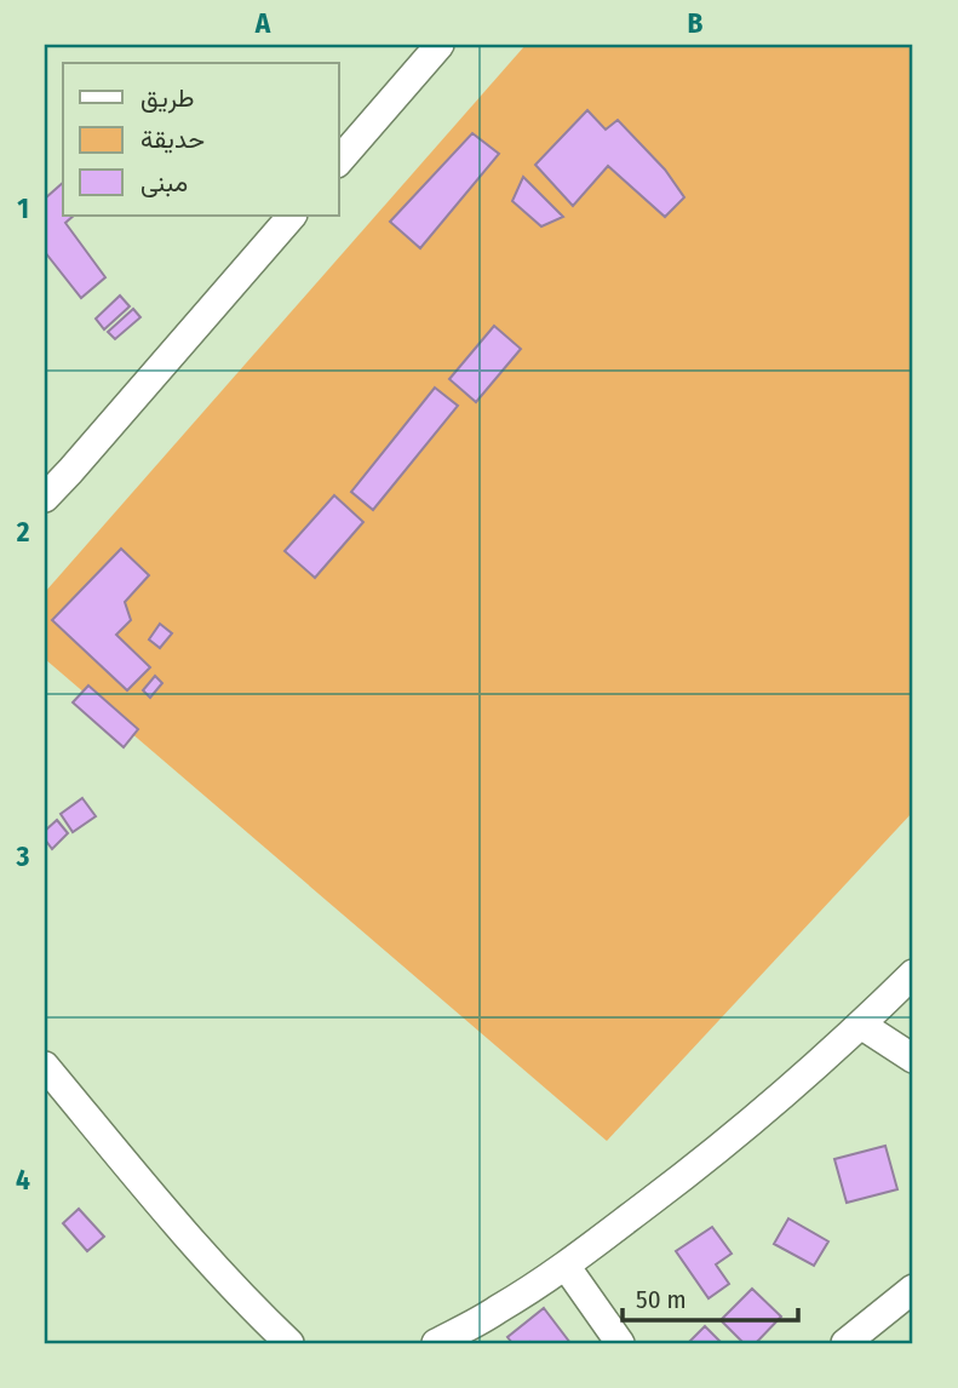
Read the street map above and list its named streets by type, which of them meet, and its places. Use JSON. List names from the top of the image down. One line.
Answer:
{"legend":["طريق","حديقة","مبنى"],"scale_bar":"50 m","grid":{"columns":["A","B"],"rows":["1","2","3","4"]}}
